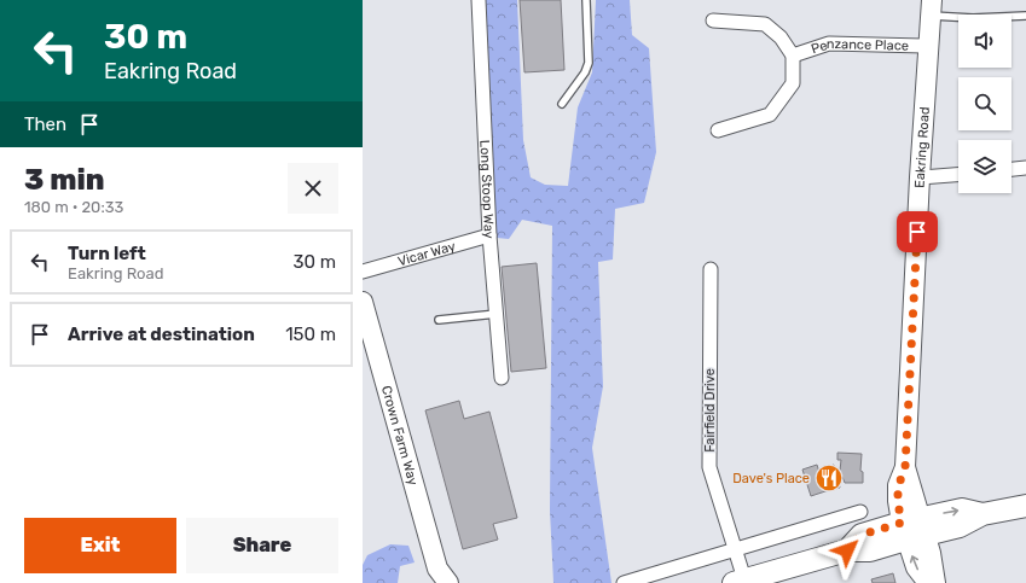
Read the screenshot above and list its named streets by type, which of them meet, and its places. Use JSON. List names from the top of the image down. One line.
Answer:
{"streets":{"street":["Penzance Place","Eakring Road","Long Stoop Way","Vicar Way","Fairfield Drive","Crown Farm Way"]},"crossings":[["Penzance Place","Eakring Road"],["Long Stoop Way","Vicar Way"]],"places":{"restaurant":["Dave's Place"]},"page":{"turn":["30 m","Eakring Road"],"then":"Then","heading":["3 min","180 m · 20:33"],"list":[{"name":"Turn left","note":"Eakring Road","value":"30 m"},{"name":"Arrive at destination","value":"150 m"}],"buttons":["Exit","Share"]}}
